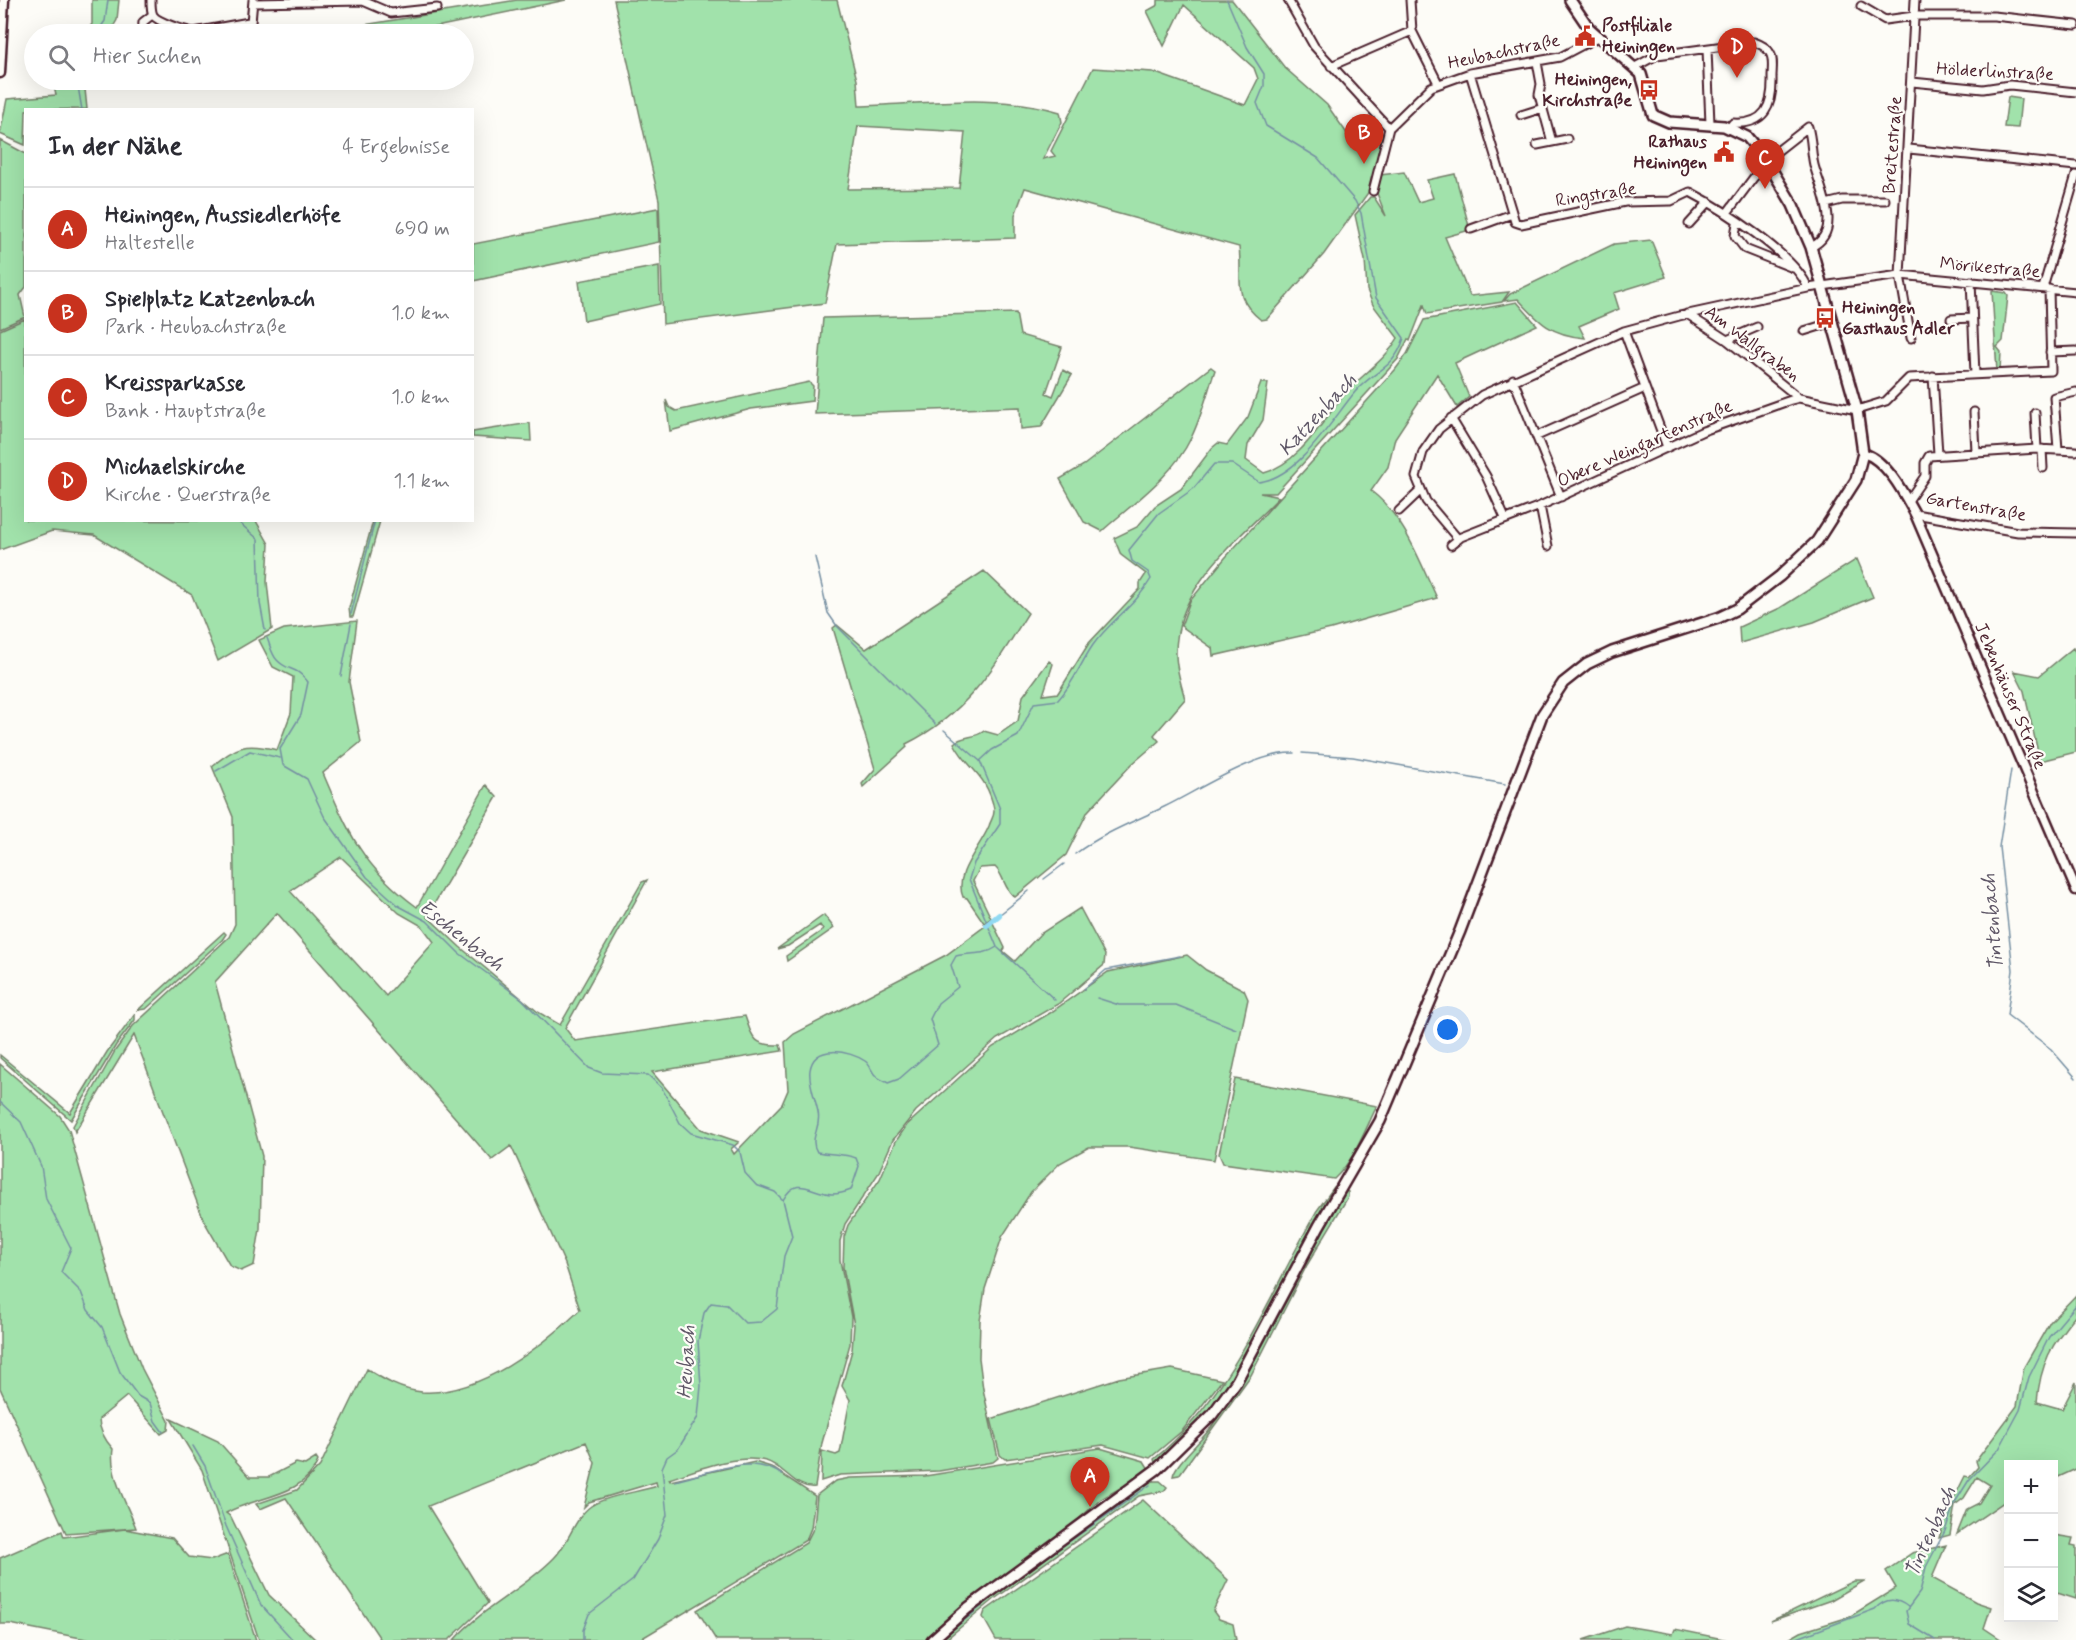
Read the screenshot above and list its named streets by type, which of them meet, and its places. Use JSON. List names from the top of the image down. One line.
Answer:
{"streets":{"street":["Heubachstraße","Hölderlinstraße","Breitestraße","Ringstraße","Mörikestraße","Am Wallgraben","Obere Weingartenstraße","Gartenstraße","Jebenhäuser Straße"]},"crossings":[["Hölderlinstraße","Breitestraße"],["Breitestraße","Mörikestraße"],["Mörikestraße","Am Wallgraben"],["Am Wallgraben","Obere Weingartenstraße"],["Gartenstraße","Jebenhäuser Straße"]],"water":["Katzenbach","Tintenbach","Eschenbach","Heubach"],"places":{"public building":["Postfiliale Heiningen","Rathaus Heiningen"],"bus stop":["Heiningen, Kirchstraße","Heiningen Gasthaus Adler"]},"page":{"search":"Hier suchen","pins":["D","B","C","A"],"heading":["In der Nähe","4 Ergebnisse"],"list":[{"mark":"A","name":"Heiningen, Aussiedlerhöfe","note":"Haltestelle","value":"690 m"},{"mark":"B","name":"Spielplatz Katzenbach","note":"Park · Heubachstraße","value":"1.0 km"},{"mark":"C","name":"Kreissparkasse","note":"Bank · Hauptstraße","value":"1.0 km"},{"mark":"D","name":"Michaelskirche","note":"Kirche · Querstraße","value":"1.1 km"}],"map_buttons":["+","−"]}}
